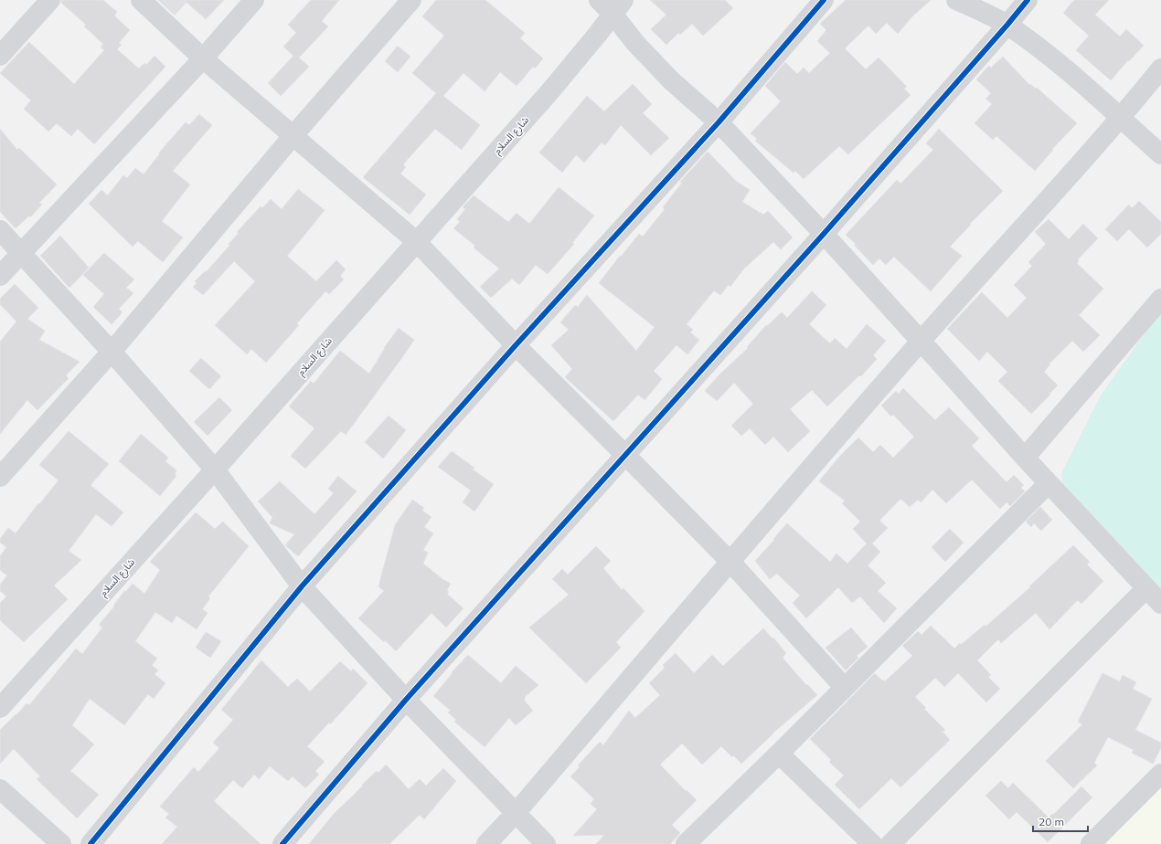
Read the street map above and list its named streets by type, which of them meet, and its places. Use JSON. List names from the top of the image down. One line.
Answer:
{"streets":{"street":["شارع السلام"]},"scale_bar":"20 m"}
